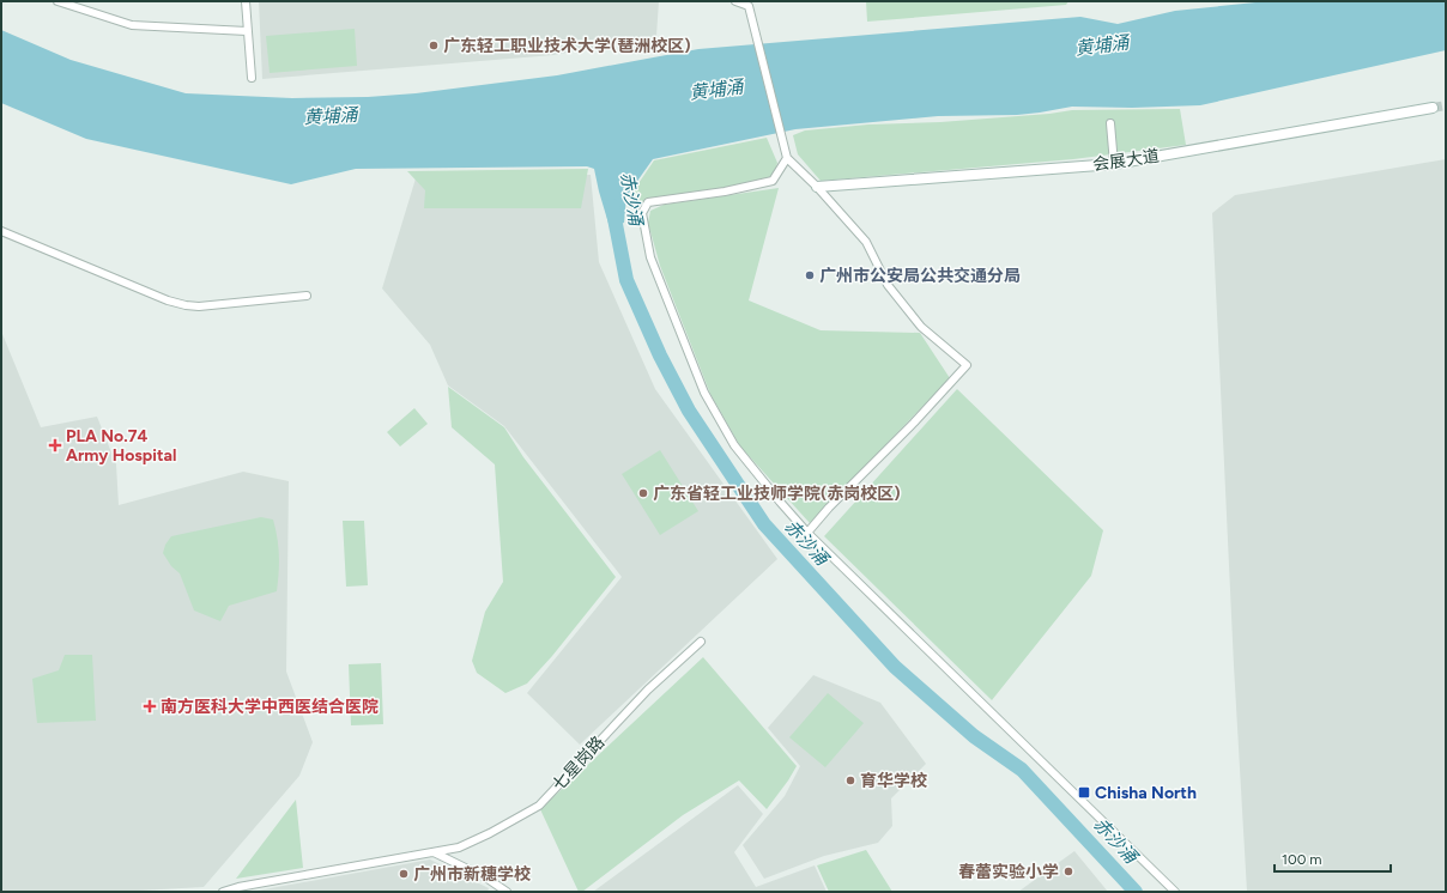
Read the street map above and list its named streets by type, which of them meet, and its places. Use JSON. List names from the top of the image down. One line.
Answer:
{"streets":{"street":["会展大道","七星岗路"]},"water":["黄埔涌","赤沙涌"],"places":{"other":["广东轻工职业技术大学(琶洲校区)","广州市公安局公共交通分局","广东省轻工业技师学院(赤岗校区)","育华学校","春蕾实验小学","广州市新穗学校"],"health":["PLA No.74 Army Hospital","南方医科大学中西医结合医院"],"transit":["Chisha North"]},"scale_bar":"100 m"}
